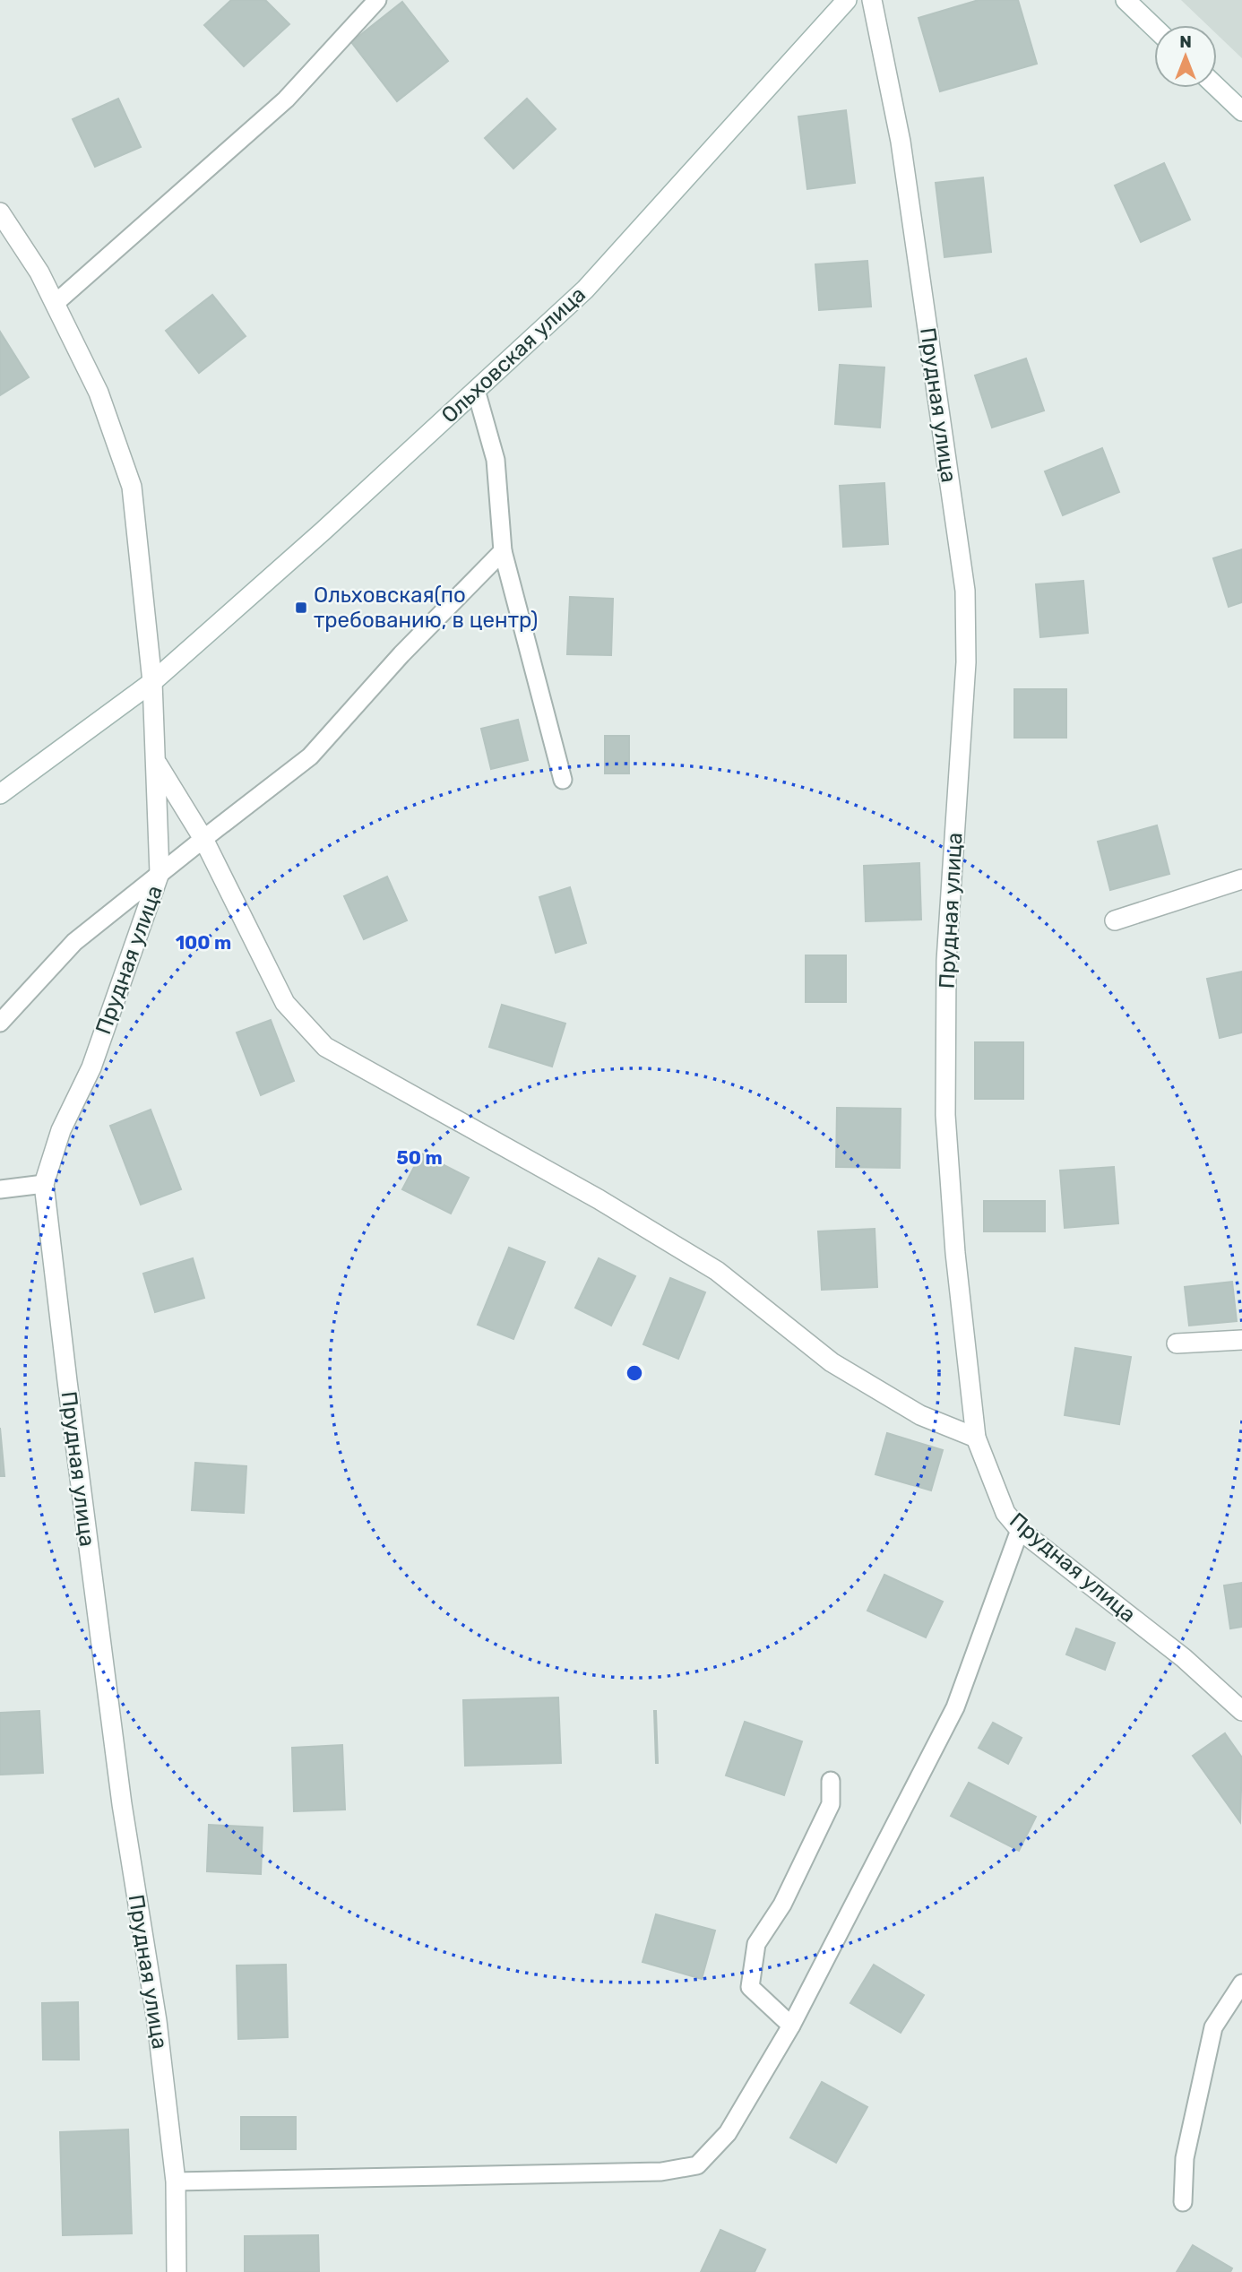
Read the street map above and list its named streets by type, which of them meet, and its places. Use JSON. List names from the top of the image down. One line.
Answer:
{"streets":{"street":["Ольховская улица","Прудная улица"]},"crossings":[["Ольховская улица","Прудная улица"]],"places":{"transit":["Ольховская(по требованию, в центр)"]},"north":"top","rings":["100 m","50 m"]}
